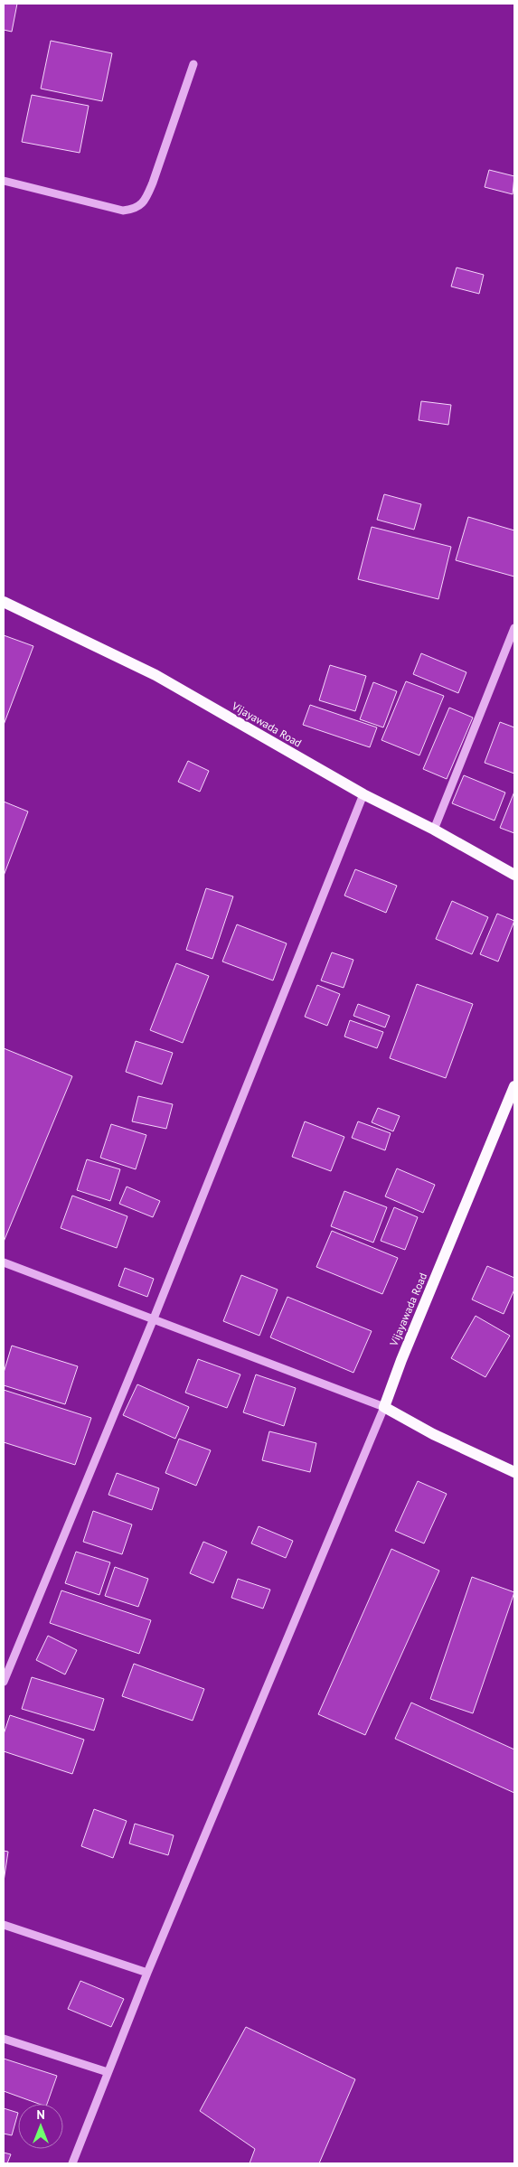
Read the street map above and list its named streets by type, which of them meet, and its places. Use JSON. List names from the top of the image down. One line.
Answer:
{"streets":{"main road":["Vijayawada Road"]},"north":"top"}
